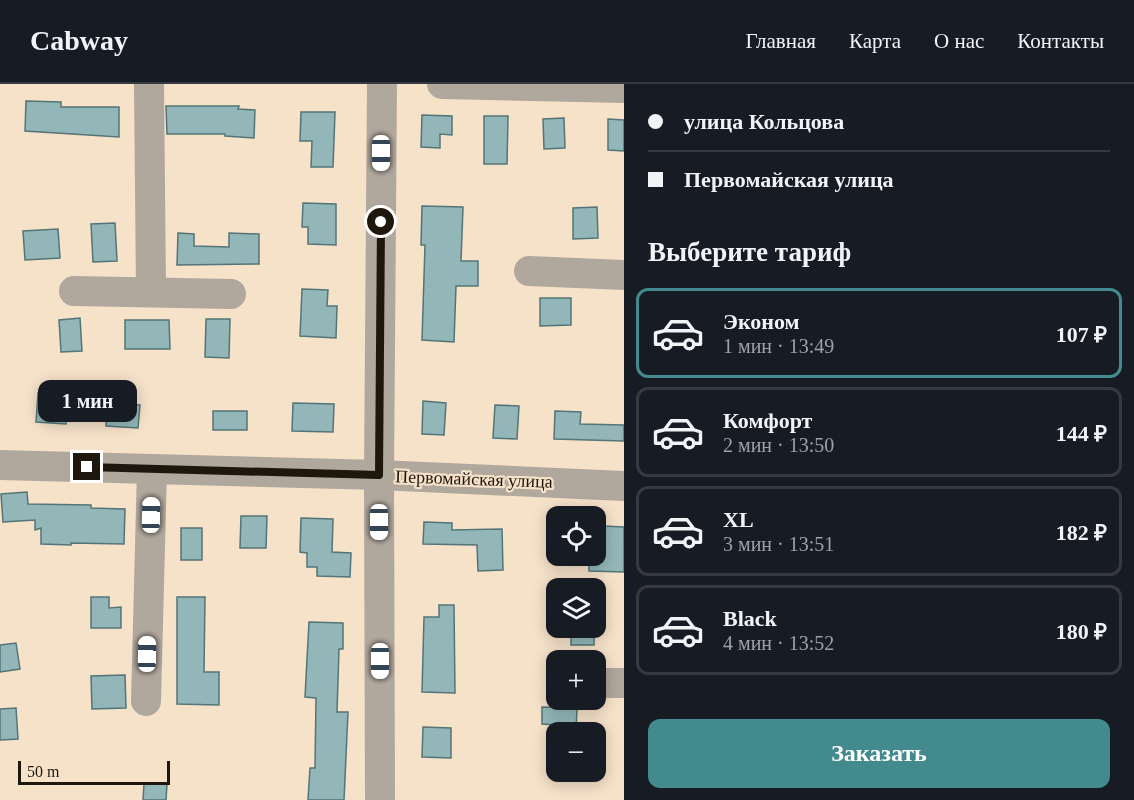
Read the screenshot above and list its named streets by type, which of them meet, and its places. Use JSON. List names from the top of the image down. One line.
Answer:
{"streets":{"street":["Первомайская улица"]},"scale_bar":"50 m","page":{"header":"Cabway","nav":["Главная","Карта","О нас","Контакты"],"banner":["улица Кольцова","Первомайская улица"],"heading":"Выберите тариф","list":[{"name":"Эконом","note":"1 мин · 13:49","value":"107 ₽"},{"name":"Комфорт","note":"2 мин · 13:50","value":"144 ₽"},{"name":"XL","note":"3 мин · 13:51","value":"182 ₽"},{"name":"Black","note":"4 мин · 13:52","value":"180 ₽"}],"bubble":"1 мин","map_buttons":["+","−"],"buttons":"Заказать","scale":"50 m"}}
